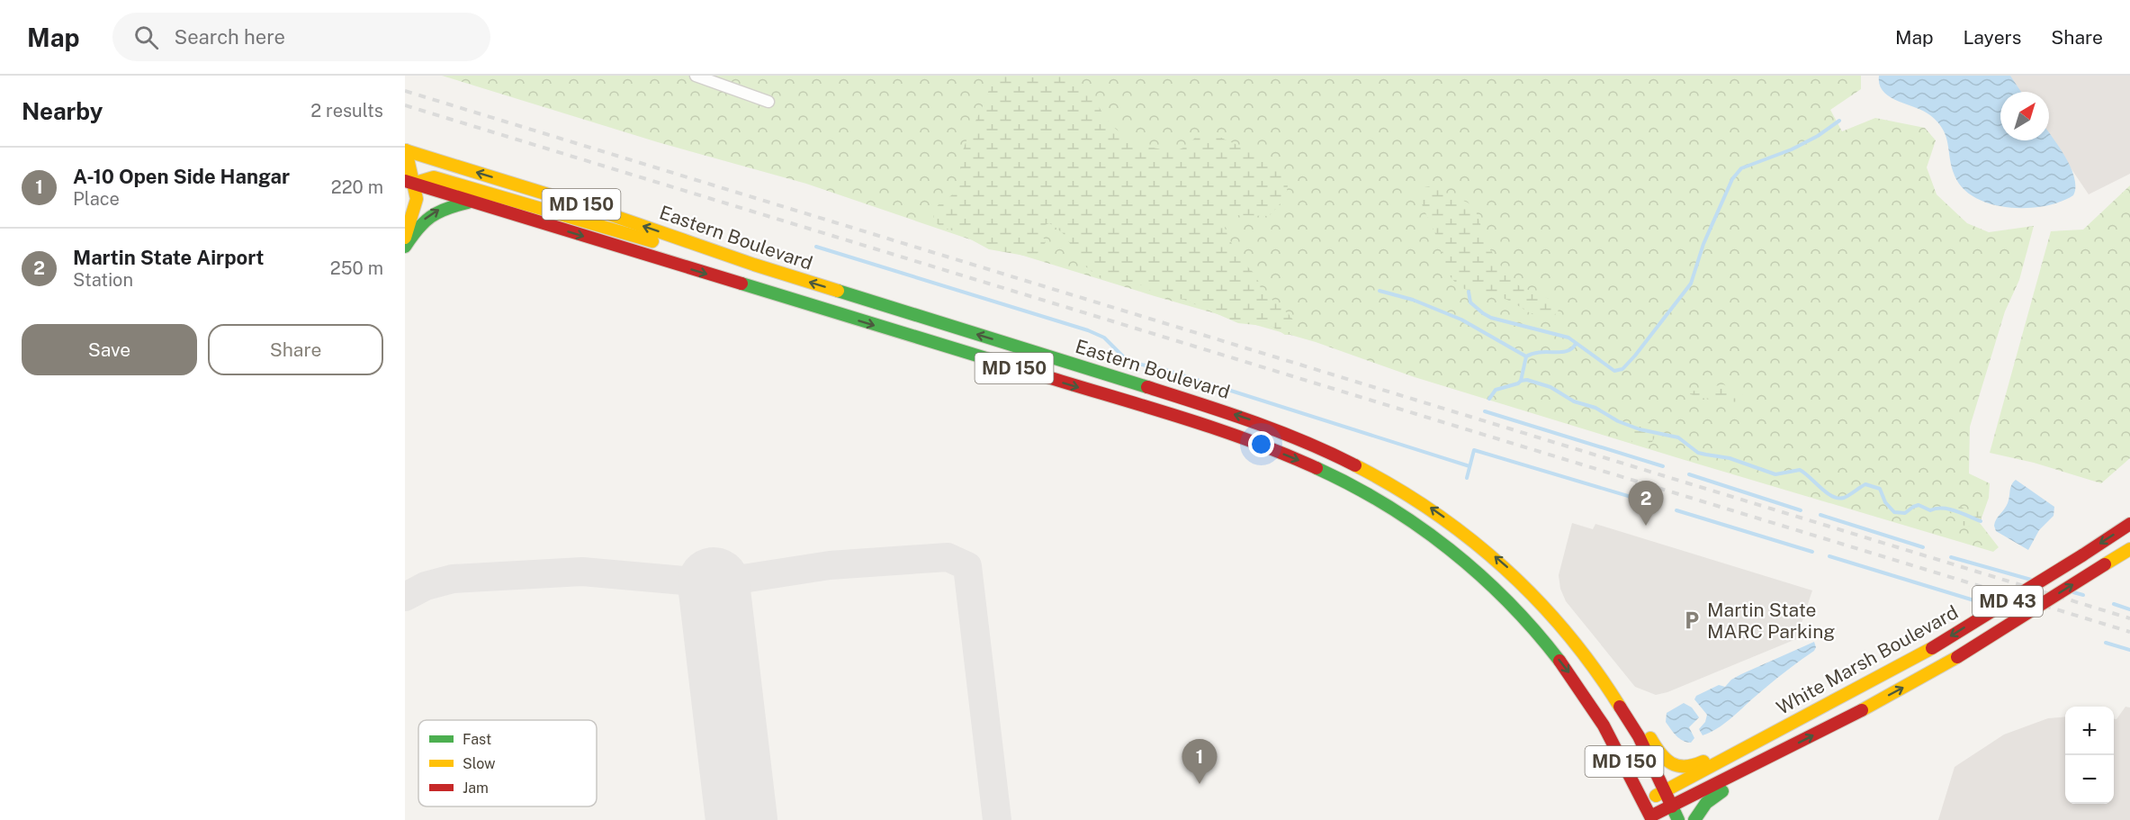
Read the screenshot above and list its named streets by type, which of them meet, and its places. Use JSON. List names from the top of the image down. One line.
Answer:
{"streets":{"main road":["MD 150","Eastern Boulevard","MD 43","White Marsh Boulevard"]},"crossings":[["Eastern Boulevard","White Marsh Boulevard"]],"places":{"parking":["Martin State MARC Parking"]},"legend":["Fast","Slow","Jam"],"north":"top right","page":{"header":"Map","search":"Search here","nav":["Map","Layers","Share"],"heading":["Nearby","2 results"],"list":[{"mark":"1","name":"A-10 Open Side Hangar","note":"Place","value":"220 m"},{"mark":"2","name":"Martin State Airport","note":"Station","value":"250 m"}],"buttons":["Save","Share"],"pins":["2","1"],"map_buttons":["+","−"]}}
